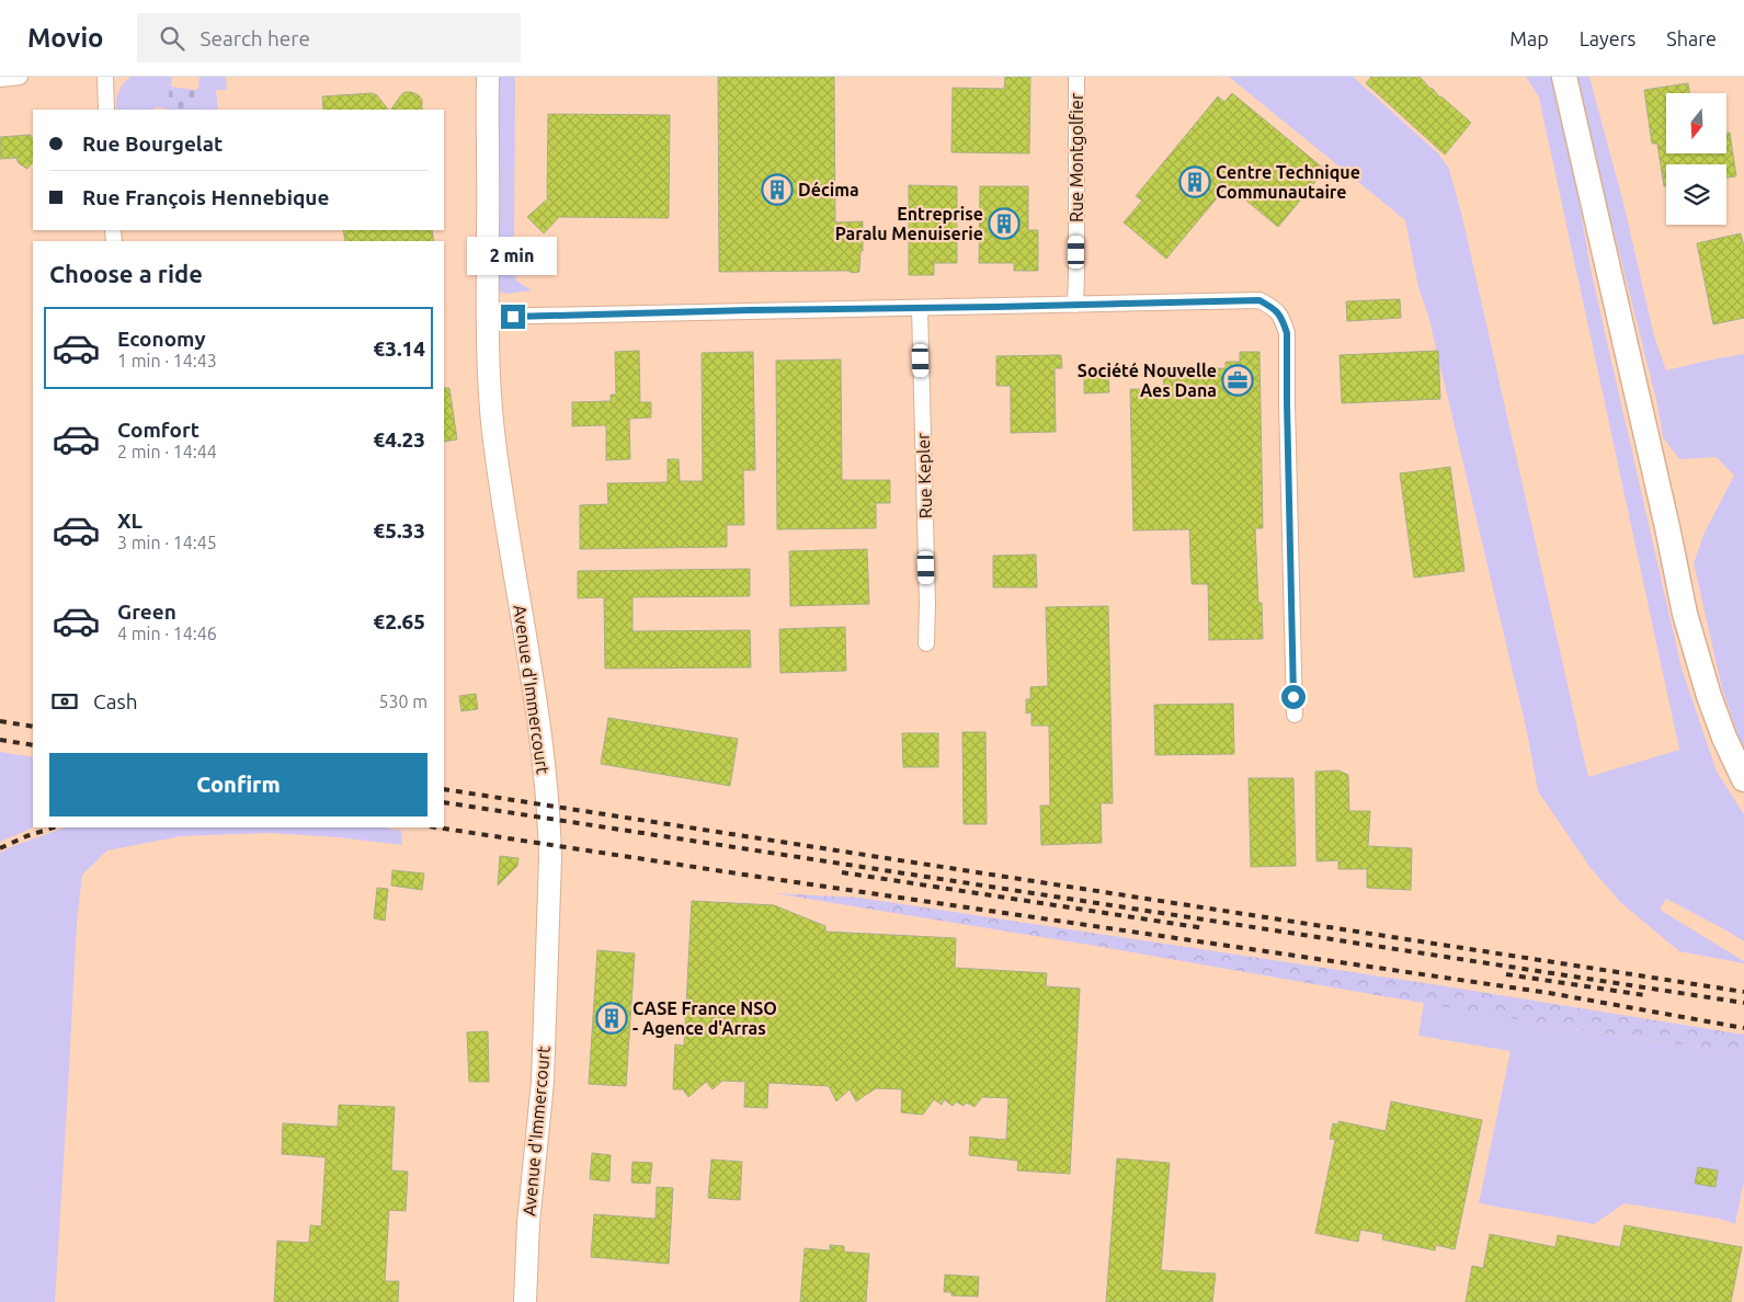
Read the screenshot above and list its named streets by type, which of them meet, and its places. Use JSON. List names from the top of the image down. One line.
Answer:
{"streets":{"main road":["Avenue d'Immercourt"],"street":["Rue Montgolfier","Rue Kepler"]},"places":{"building":["Centre Technique Communautaire","Décima","Entreprise Paralu Menuiserie","CASE France NSO - Agence d'Arras"],"office":["Société Nouvelle Aes Dana"]},"north":"bottom","page":{"header":"Movio","search":"Search here","nav":["Map","Layers","Share"],"banner":["Rue Bourgelat","Rue François Hennebique"],"bubble":"2 min","heading":"Choose a ride","list":[{"name":"Economy","note":"1 min · 14:43","value":"€3.14"},{"name":"Comfort","note":"2 min · 14:44","value":"€4.23"},{"name":"XL","note":"3 min · 14:45","value":"€5.33"},{"name":"Green","note":"4 min · 14:46","value":"€2.65"}],"pay":["Cash","530 m"],"buttons":"Confirm"}}
